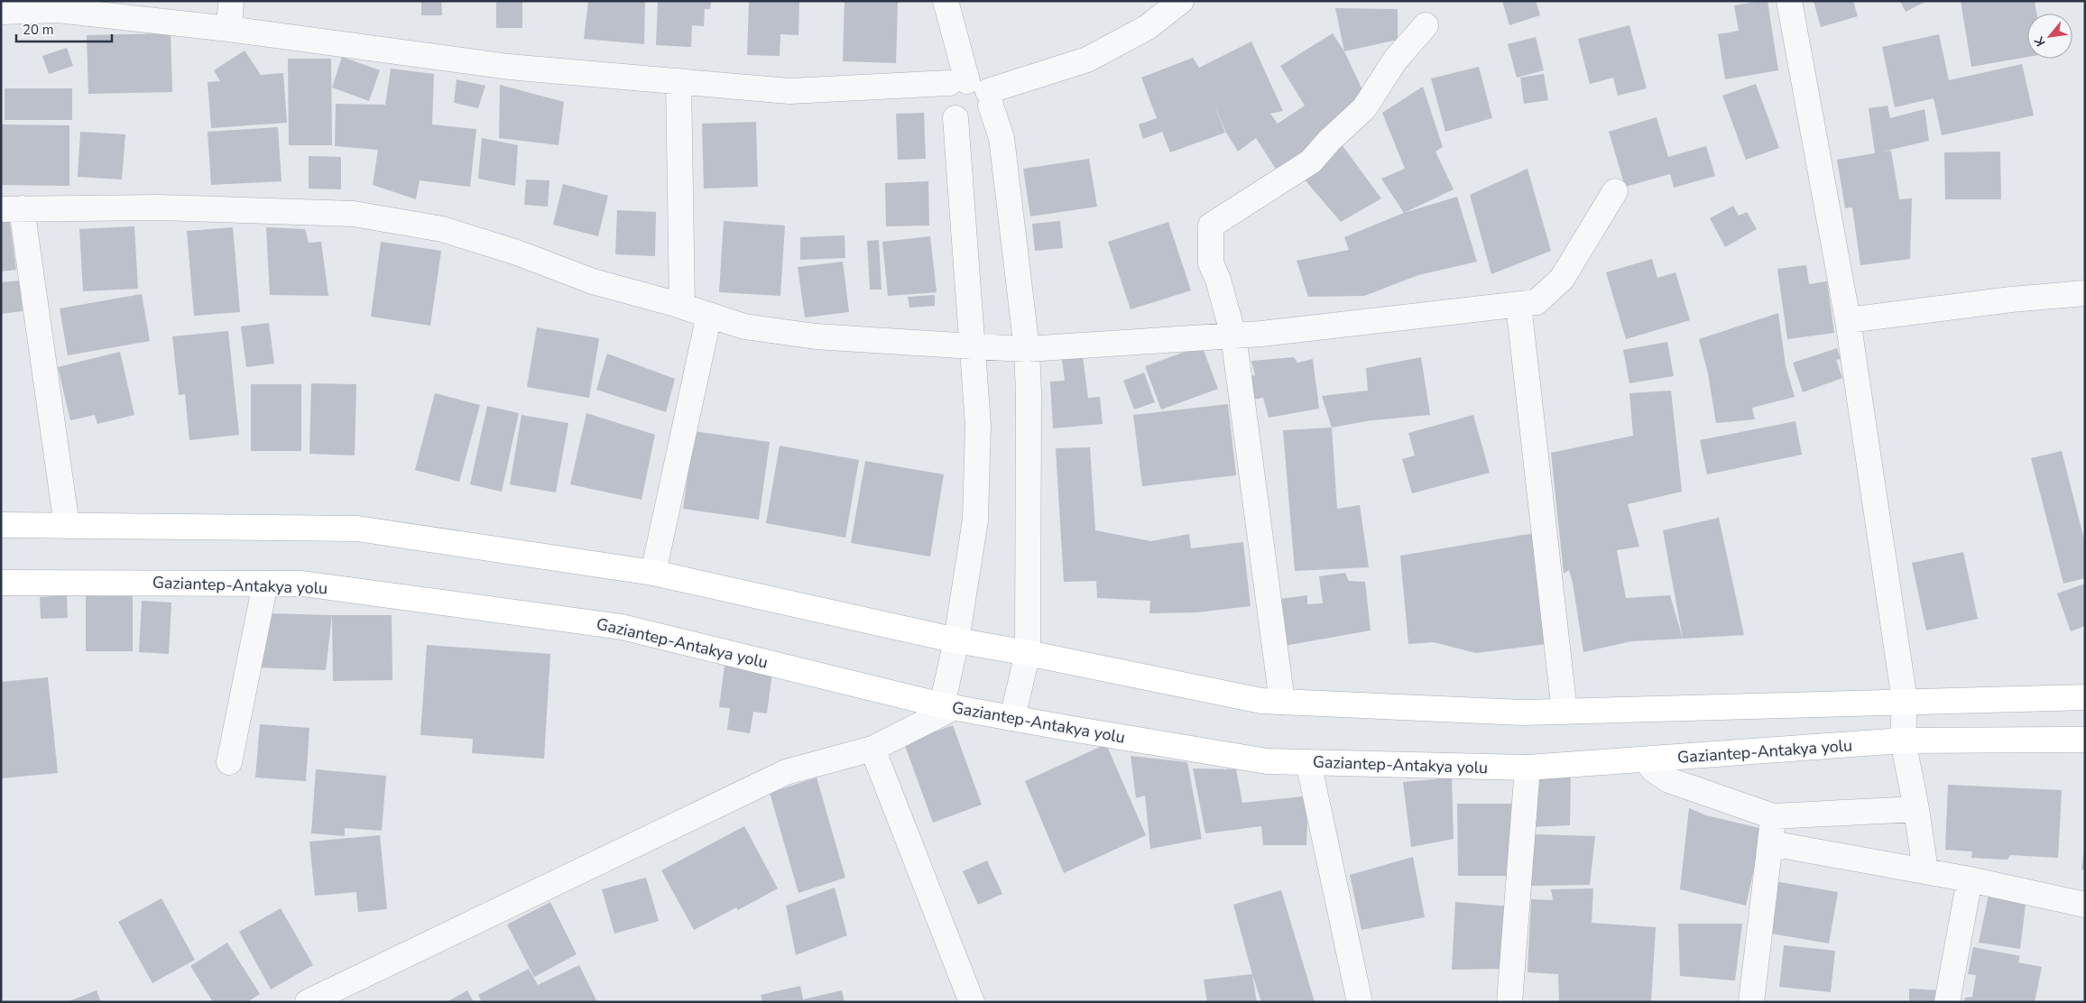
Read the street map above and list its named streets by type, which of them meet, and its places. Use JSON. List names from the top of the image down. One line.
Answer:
{"streets":{"main road":["Gaziantep-Antakya yolu"]},"scale_bar":"20 m","north":"bottom left"}
